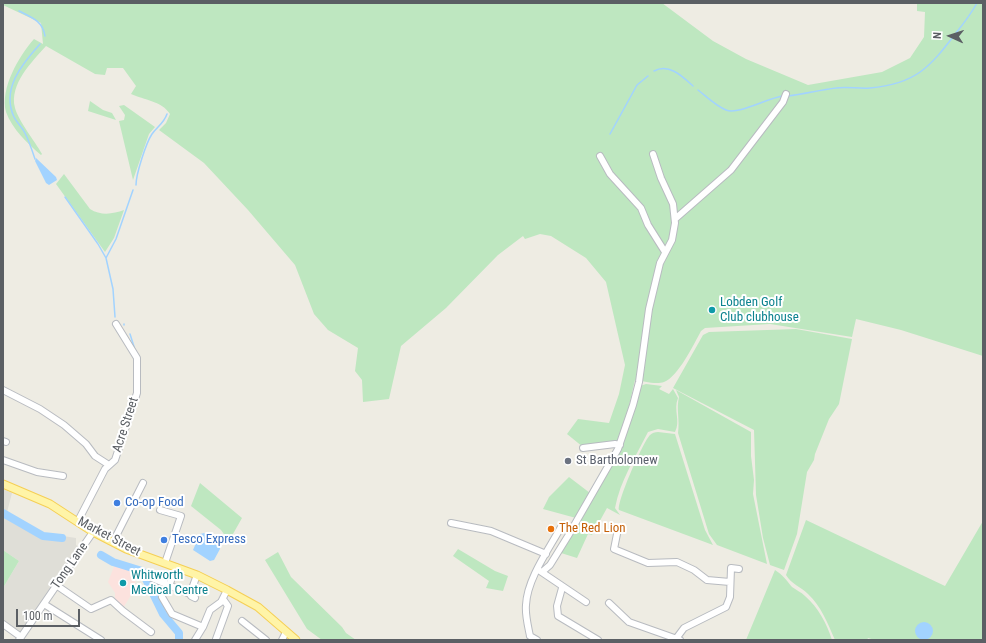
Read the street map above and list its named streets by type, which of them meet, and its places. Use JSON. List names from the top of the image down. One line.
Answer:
{"streets":{"main road":["Market Street"],"street":["Acre Street","Tong Lane"]},"crossings":[["Acre Street","Market Street"],["Market Street","Tong Lane"]],"places":["Lobden Golf Club clubhouse","St Bartholomew","Co-op Food","The Red Lion","Tesco Express","Whitworth Medical Centre"],"scale_bar":"100 m","north":"left"}
